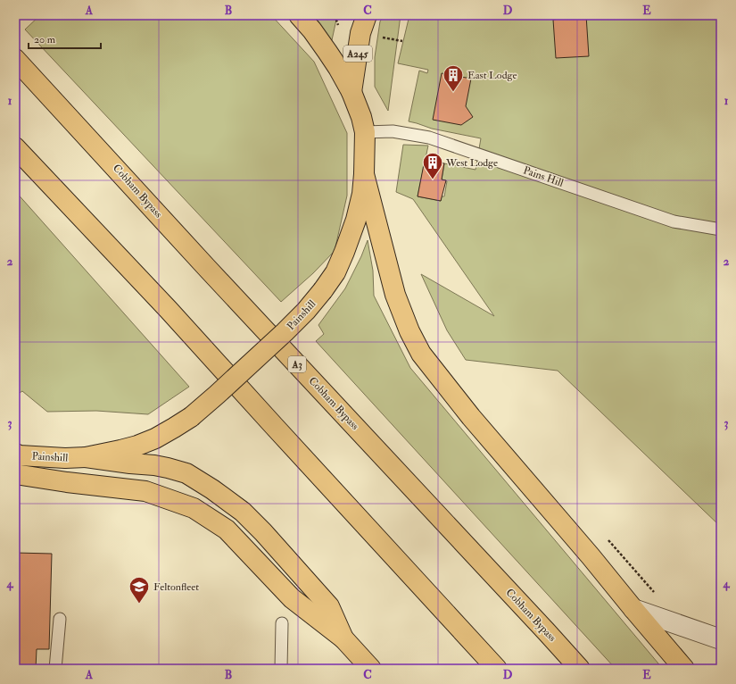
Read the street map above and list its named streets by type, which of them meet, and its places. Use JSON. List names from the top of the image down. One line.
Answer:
{"streets":{"main road":["A245","Cobham Bypass","Painshill","A3"],"lane":["Pains Hill"]},"crossings":[["A245","Painshill"],["Pains Hill","Painshill"]],"places":{"building":["East Lodge","West Lodge"],"school or university":["Feltonfleet"]},"scale_bar":"20 m","grid":{"columns":["A","B","C","D","E"],"rows":["1","2","3","4"]}}
